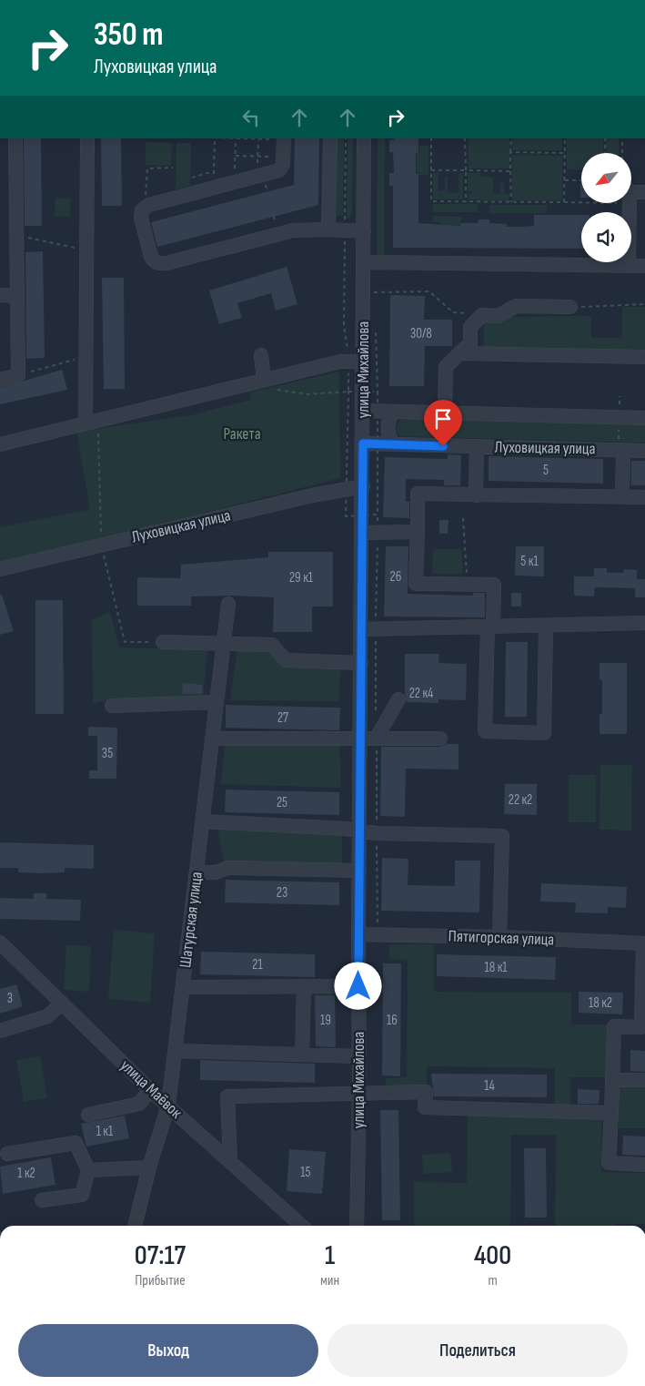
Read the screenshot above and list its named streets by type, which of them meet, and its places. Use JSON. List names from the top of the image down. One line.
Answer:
{"streets":{"street":["улица Михайлова","Луховицкая улица","Шатурская улица","Пятигорская улица","улица Маёвок"]},"crossings":[["улица Михайлова","Луховицкая улица"],["улица Михайлова","Пятигорская улица"],["Шатурская улица","улица Маёвок"]],"parks":["Ракета"],"house_numbers":["30/8","5","5 к1","26","29 к1","22 к4","27","35","22 к2","25","23","21","18 к1","3","18 к2","19","16","14","1 к1","15","1 к2"],"north":"bottom left","page":{"turn":["350 m","Луховицкая улица"],"eta":["07:17","Прибытие","1","мин","400","m"],"buttons":["Выход","Поделиться"]}}
